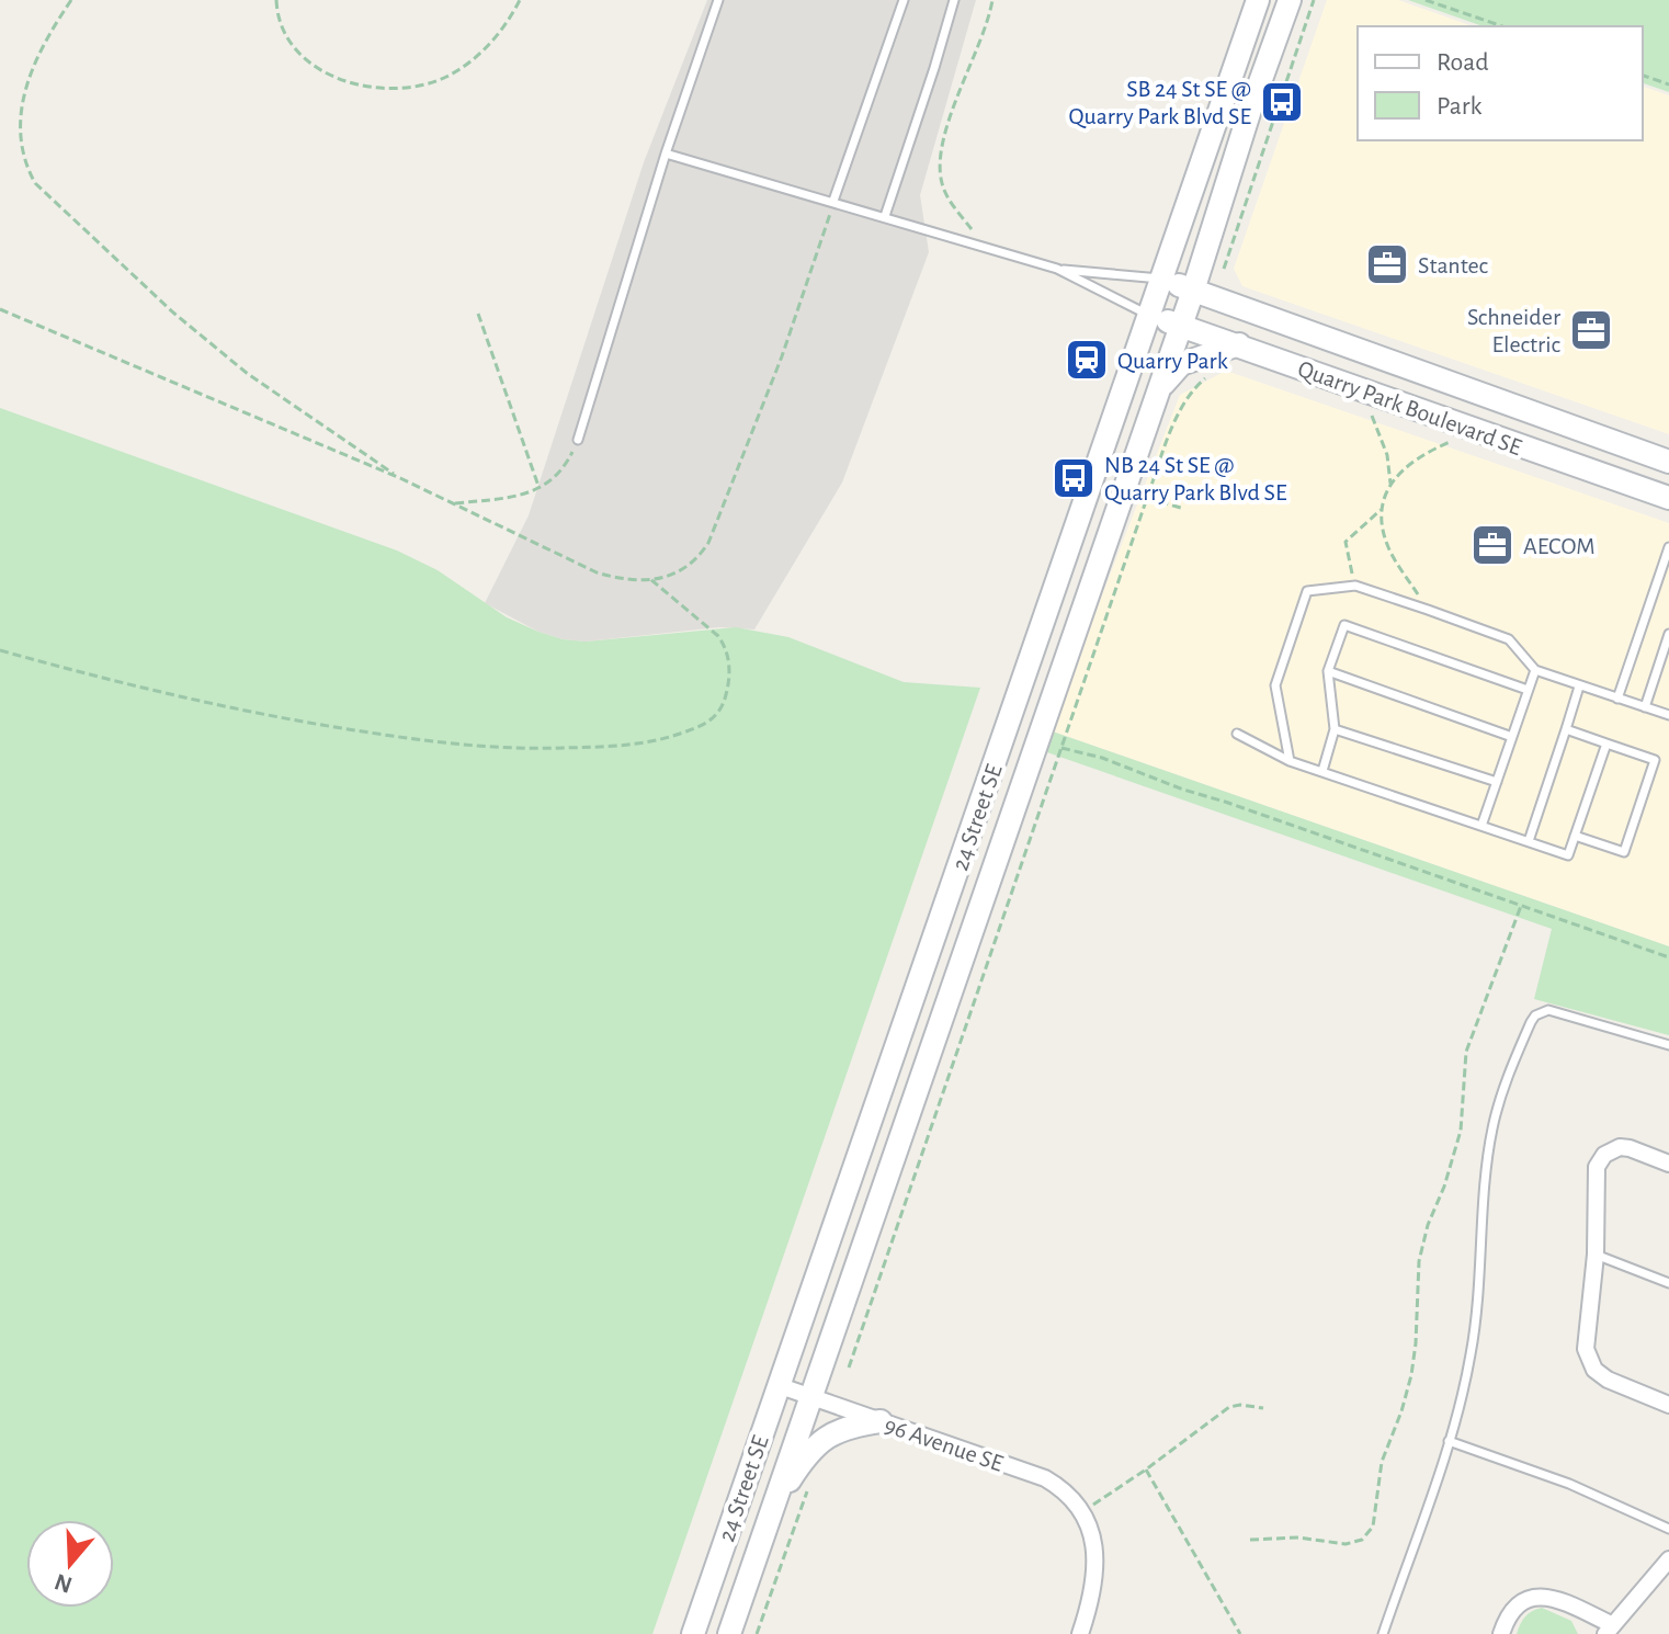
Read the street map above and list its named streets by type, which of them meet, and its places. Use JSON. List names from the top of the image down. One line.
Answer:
{"streets":{"main road":["Quarry Park Boulevard SE","24 Street SE"],"street":["96 Avenue SE"]},"crossings":[["Quarry Park Boulevard SE","24 Street SE"],["24 Street SE","96 Avenue SE"]],"places":{"bus stop":["SB 24 St SE @ Quarry Park Blvd SE","NB 24 St SE @ Quarry Park Blvd SE"],"office":["Stantec","Schneider Electric","AECOM"],"station":["Quarry Park"]},"legend":["Road","Park"],"north":"bottom"}
